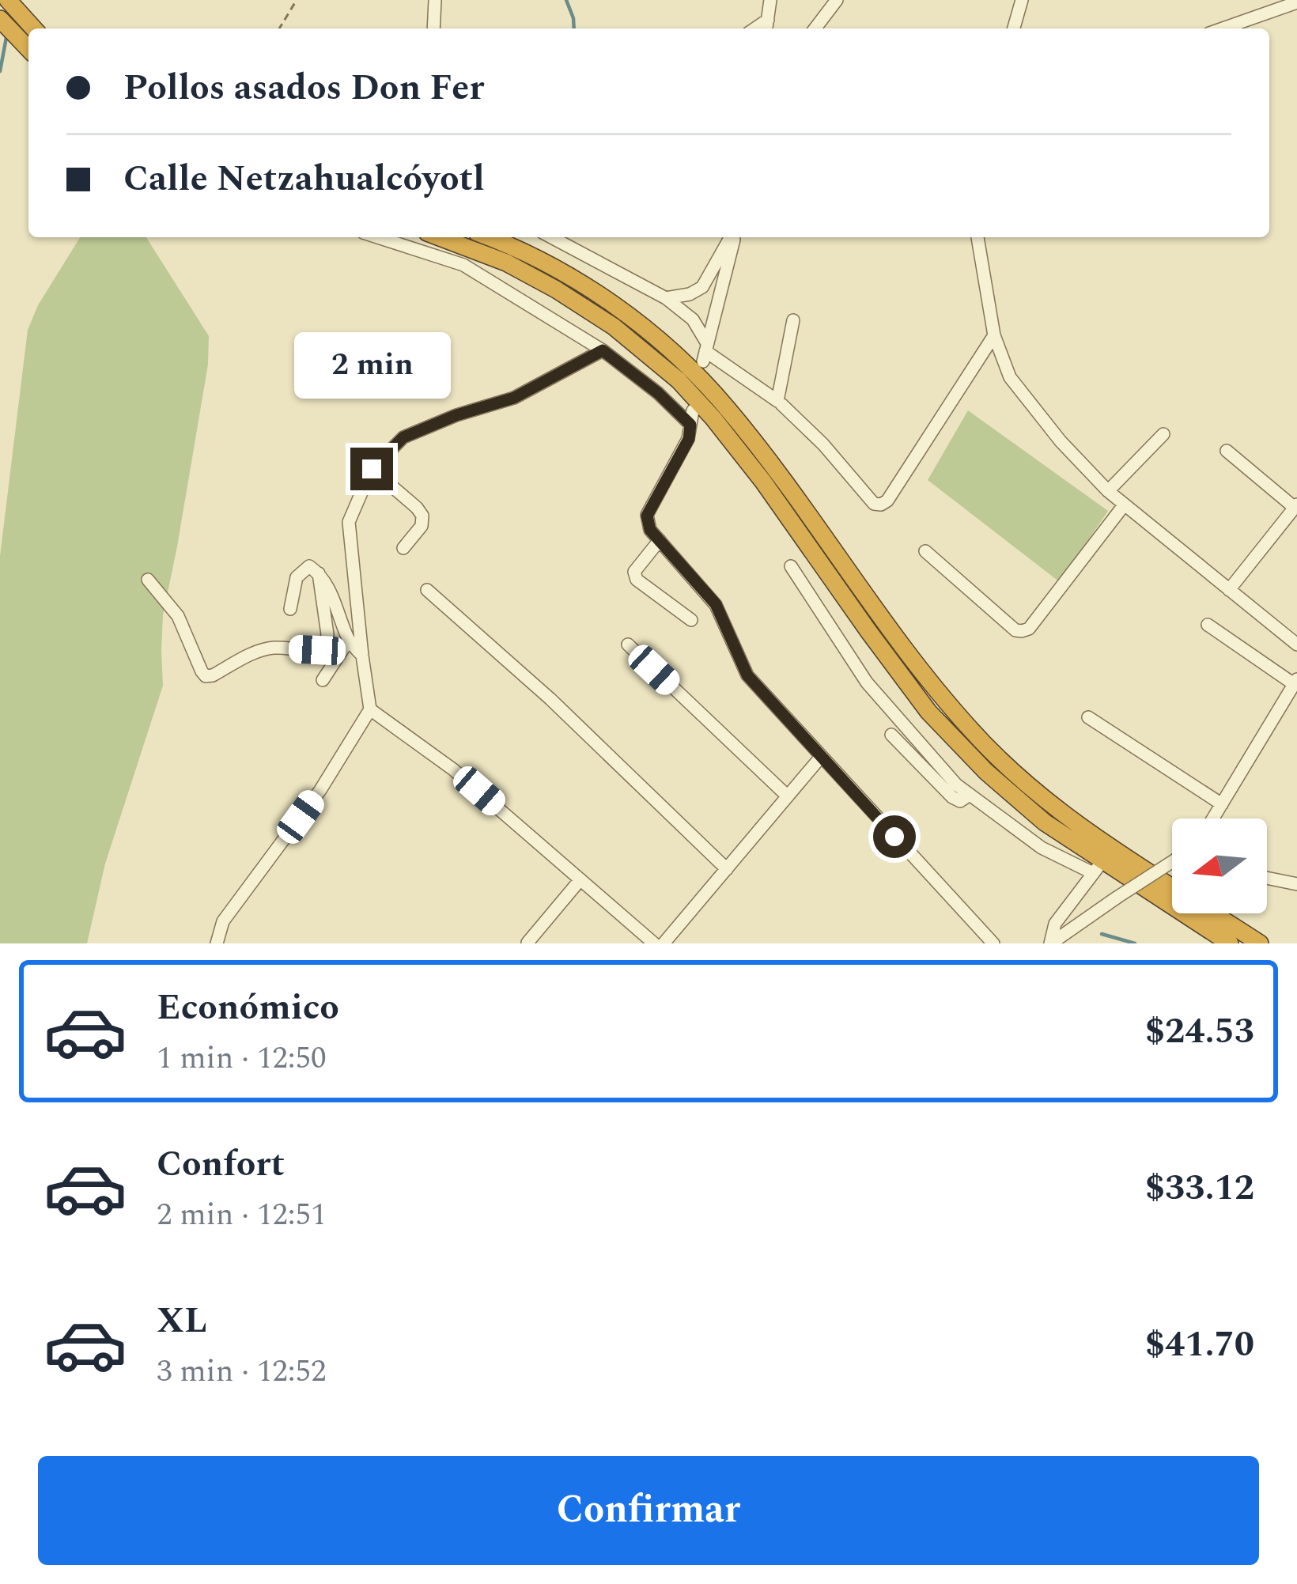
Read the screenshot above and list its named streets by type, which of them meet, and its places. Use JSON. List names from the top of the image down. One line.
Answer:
{"north":"left","page":{"banner":["Pollos asados Don Fer","Calle Netzahualcóyotl"],"bubble":"2 min","list":[{"name":"Económico","note":"1 min · 12:50","value":"$24.53"},{"name":"Confort","note":"2 min · 12:51","value":"$33.12"},{"name":"XL","note":"3 min · 12:52","value":"$41.70"}],"buttons":"Confirmar"}}
